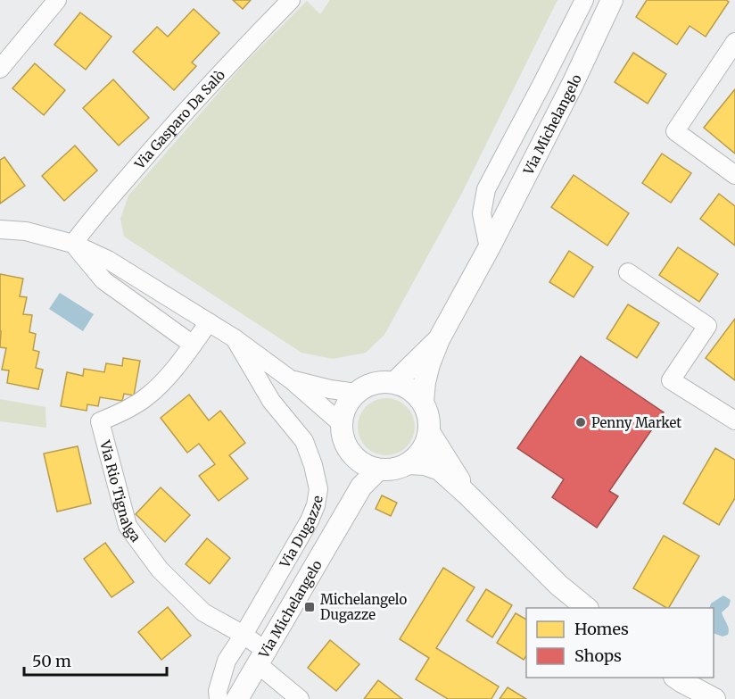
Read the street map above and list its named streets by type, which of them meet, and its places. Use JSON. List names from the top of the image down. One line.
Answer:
{"streets":{"street":["Via Gasparo Da Salò","Via Michelangelo","Via Rio Tignalga","Via Dugazze"]},"crossings":[["Via Gasparo Da Salò","Via Dugazze"],["Via Michelangelo","Via Rio Tignalga"],["Via Michelangelo","Via Dugazze"],["Via Rio Tignalga","Via Dugazze"]],"places":{"other":["Penny Market"],"transit":["Michelangelo Dugazze"]},"legend":["Homes","Shops"],"scale_bar":"50 m"}
